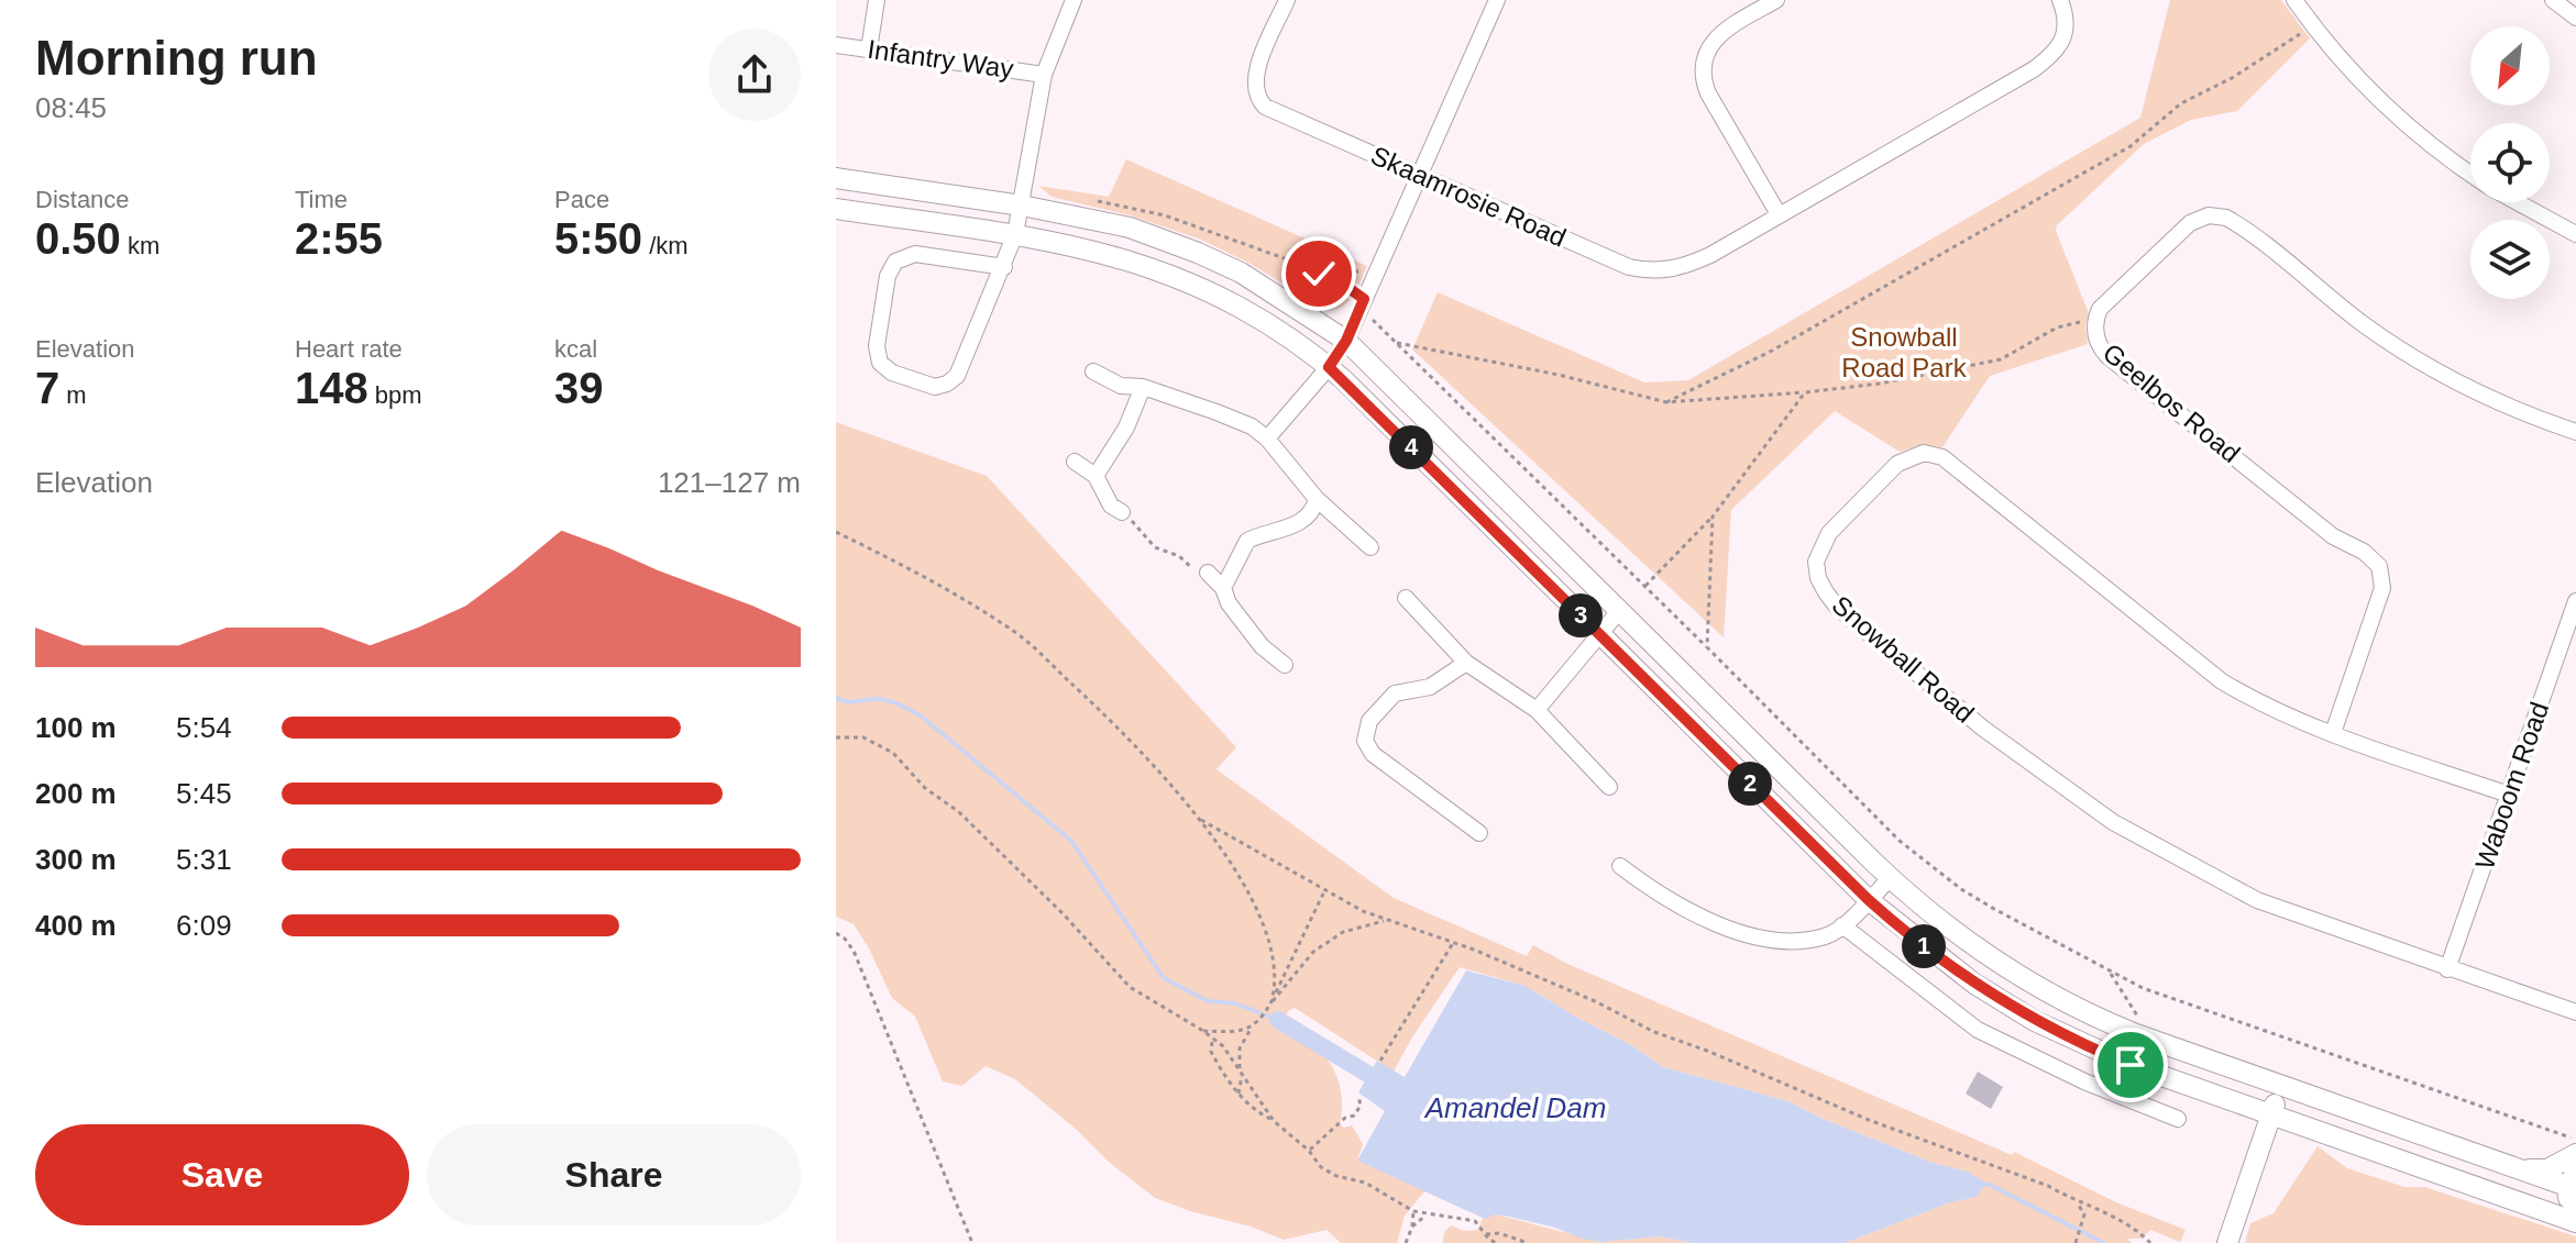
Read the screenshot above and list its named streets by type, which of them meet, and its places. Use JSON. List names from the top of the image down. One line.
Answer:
{"streets":{"street":["Infantry Way","Skaamrosie Road","Geelbos Road","Snowball Road","Waboom Road"]},"crossings":[["Geelbos Road","Snowball Road"],["Snowball Road","Waboom Road"]],"water":["Amandel Dam"],"parks":["Snowball Road Park"],"north":"bottom left","page":{"heading":["Morning run","08:45"],"stats":[["Distance","0.50 km"],["Time","2:55"],["Pace","5:50 /km"],["Elevation","7 m"],["Heart rate","148 bpm"],["kcal","39"]],"pins":["4","3","2","1"],"chart":["Elevation","121–127 m"],"list":[{"name":"100 m","note":"5:54"},{"name":"200 m","note":"5:45"},{"name":"300 m","note":"5:31"},{"name":"400 m","note":"6:09"}],"buttons":["Save","Share"]}}
